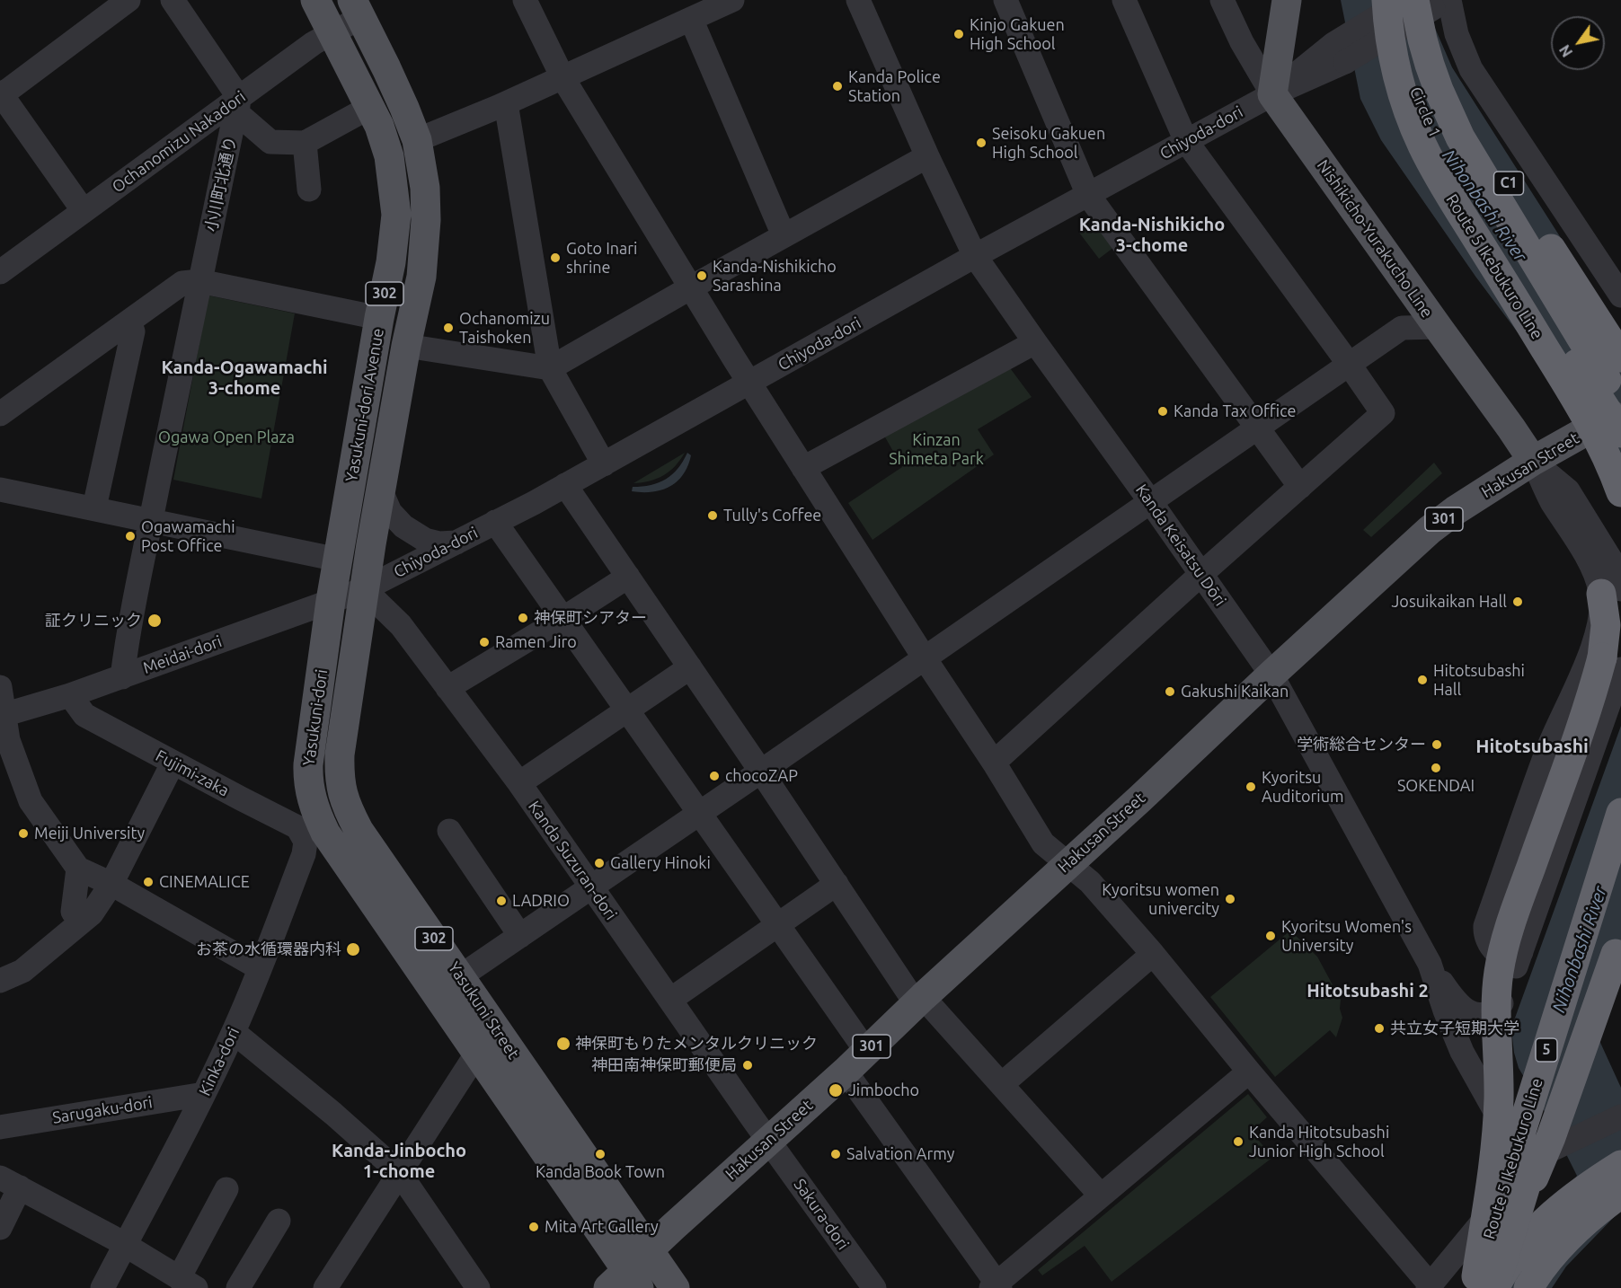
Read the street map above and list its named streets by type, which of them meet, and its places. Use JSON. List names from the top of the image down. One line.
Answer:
{"streets":{"highway":["Circle 1","C1","Route 5 Ikebukuro Line","5"],"main road":["Nishikicho-Yurakucho Line","302","Yasukuni-dori Avenue","Hakusan Street","301","Yasukuni-dori","Yasukuni Street"],"street":["Chiyoda-dori","Ochanomizu Nakadori","小川町北通り","Kanda Keisatsu Dōri","Meidai-dori","Fujimi-zaka","Kanda Suzuran-dori","Kinka-dori","Sarugaku-dori","Sakura-dori"]},"crossings":[["Chiyoda-dori","Nishikicho-Yurakucho Line"],["Chiyoda-dori","Yasukuni-dori Avenue"],["Chiyoda-dori","Kanda Keisatsu Dōri"],["Chiyoda-dori","Meidai-dori"],["Chiyoda-dori","Kanda Suzuran-dori"],["Chiyoda-dori","Yasukuni Street"],["Ochanomizu Nakadori","小川町北通り"],["Ochanomizu Nakadori","Yasukuni-dori Avenue"],["小川町北通り","Meidai-dori"],["Nishikicho-Yurakucho Line","Hakusan Street"],["Yasukuni-dori Avenue","Meidai-dori"],["Yasukuni-dori Avenue","Yasukuni-dori"],["Yasukuni-dori Avenue","Kanda Suzuran-dori"],["Yasukuni-dori Avenue","Yasukuni Street"],["Hakusan Street","Kanda Keisatsu Dōri"],["Hakusan Street","Kanda Suzuran-dori"],["Hakusan Street","Yasukuni Street"],["Hakusan Street","Sakura-dori"],["Meidai-dori","Yasukuni-dori"],["Meidai-dori","Fujimi-zaka"],["Meidai-dori","Kanda Suzuran-dori"],["Meidai-dori","Yasukuni Street"],["Yasukuni-dori","Fujimi-zaka"],["Yasukuni-dori","Yasukuni Street"],["Yasukuni-dori","Kinka-dori"],["Fujimi-zaka","Yasukuni Street"],["Fujimi-zaka","Kinka-dori"],["Kanda Suzuran-dori","Yasukuni Street"],["Kanda Suzuran-dori","Sakura-dori"],["Yasukuni Street","Kinka-dori"],["Kinka-dori","Sarugaku-dori"]],"districts":["Kanda-Nishikicho 3-chome","Kanda-Ogawamachi 3-chome","Hitotsubashi","Hitotsubashi 2","Kanda-Jinbocho 1-chome"],"water":["Nihonbashi River"],"parks":["Ogawa Open Plaza","Kinzan Shimeta Park"],"places":["Kinjo Gakuen High School","Kanda Police Station","Seisoku Gakuen High School","Goto Inari shrine","Kanda-Nishikicho Sarashina","Ochanomizu Taishoken","Kanda Tax Office","Tully's Coffee","Ogawamachi Post Office","Josuikaikan Hall","神保町シアター","証クリニック","Ramen Jiro","Hitotsubashi Hall","Gakushi Kaikan","学術総合センター","SOKENDAI","chocoZAP","Kyoritsu Auditorium","Meiji University","Gallery Hinoki","CINEMALICE","Kyoritsu women univercity","LADRIO","Kyoritsu Women's University","お茶の水循環器内科","共立女子短期大学","神保町もりたメンタルクリニック","神田南神保町郵便局","Jimbocho","Kanda Hitotsubashi Junior High School","Kanda Book Town","Salvation Army","Mita Art Gallery"],"north":"bottom left"}
